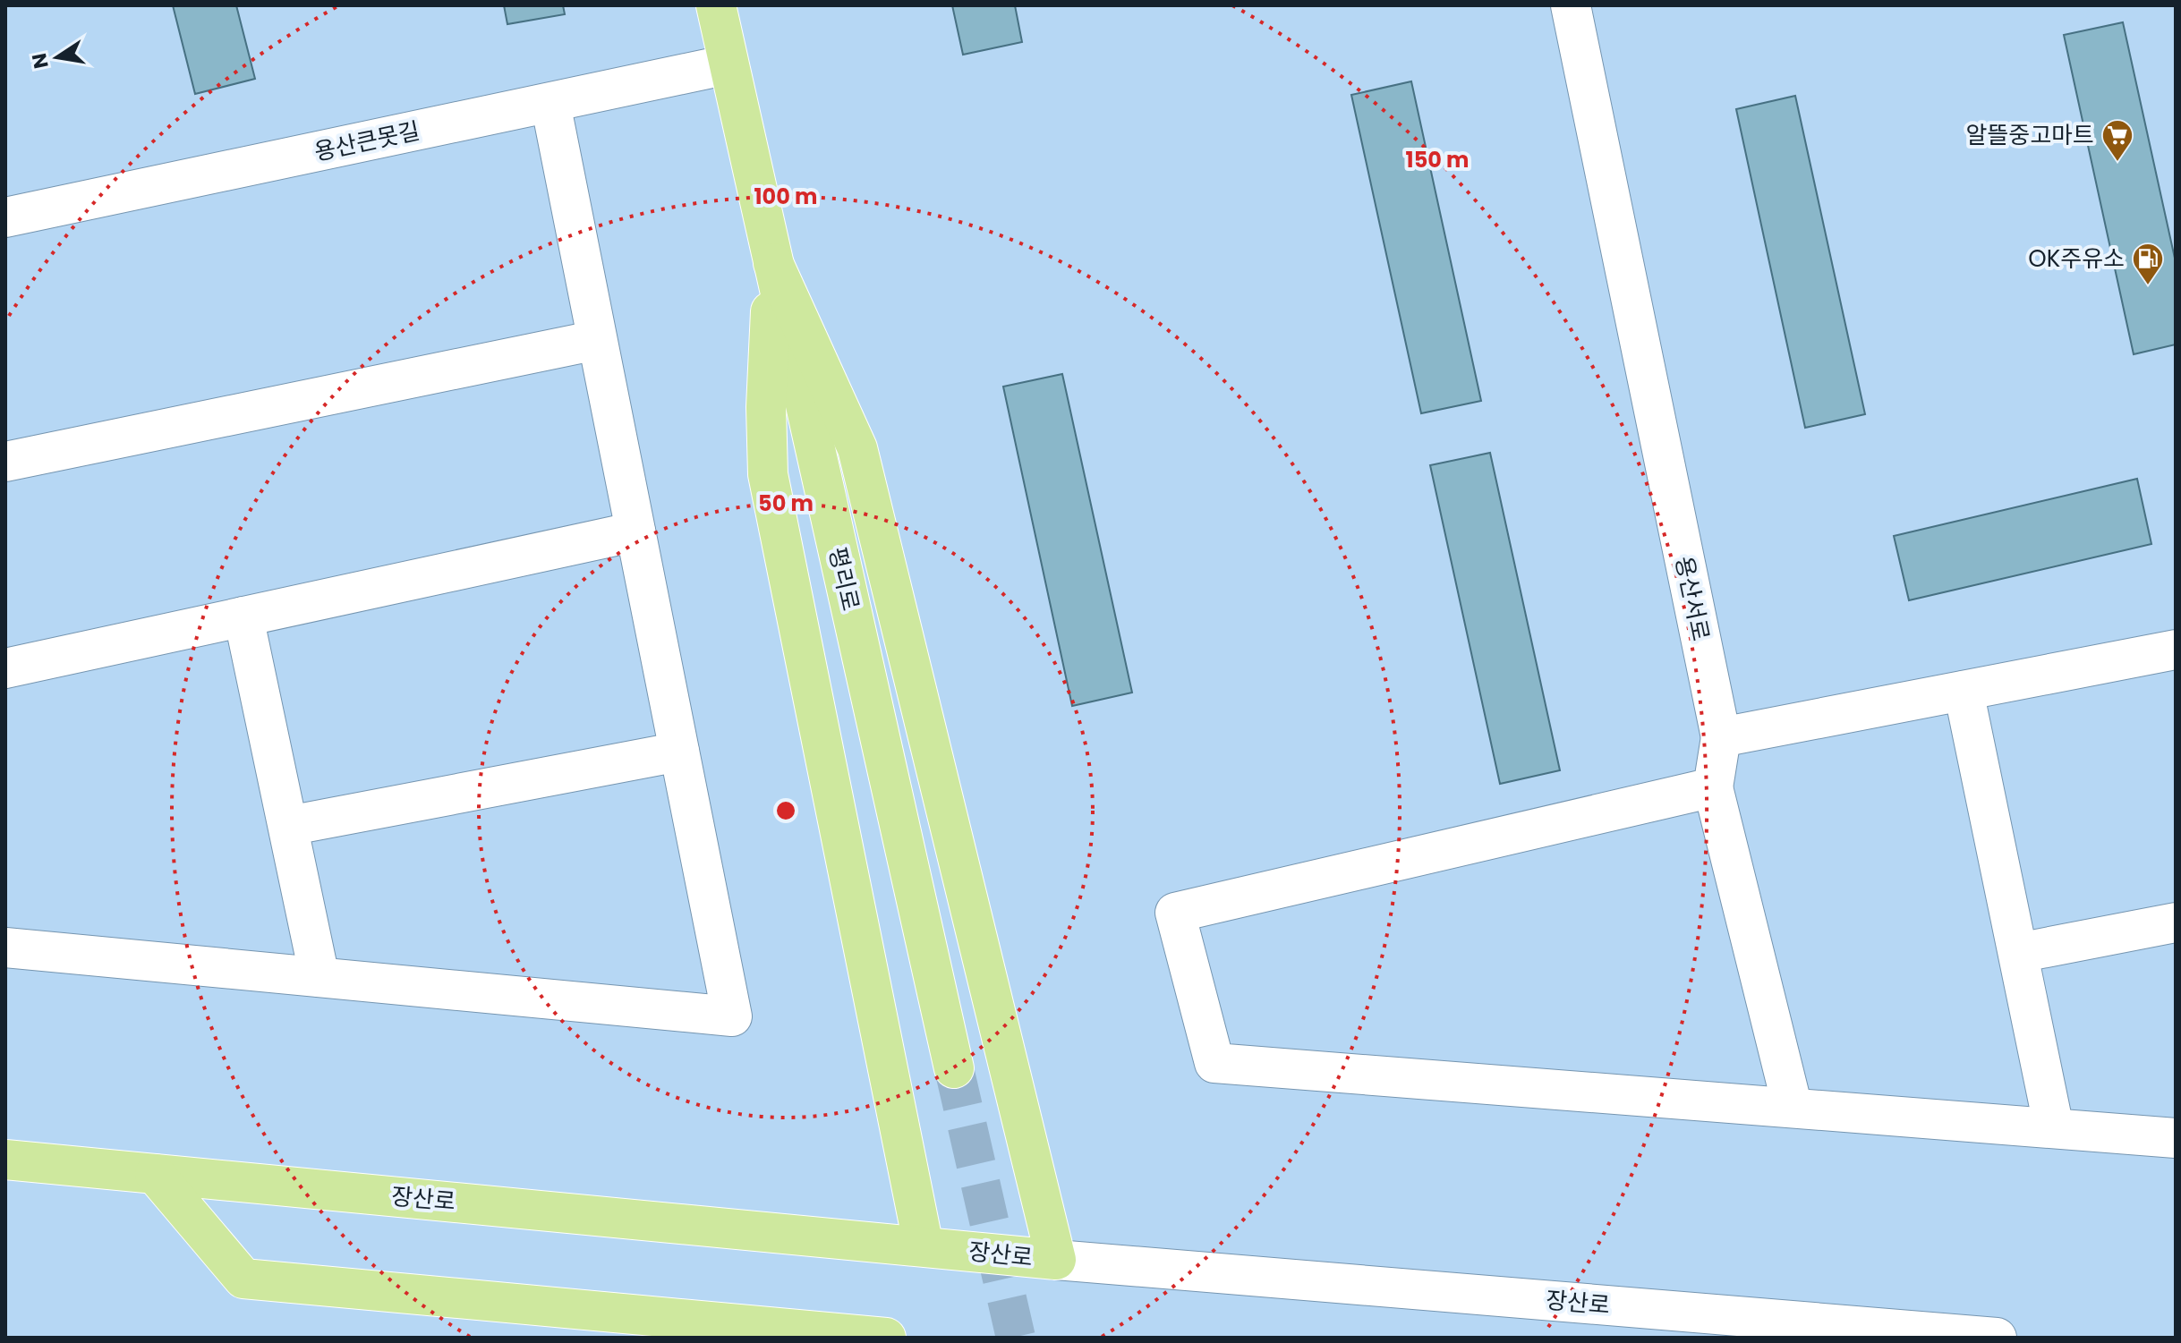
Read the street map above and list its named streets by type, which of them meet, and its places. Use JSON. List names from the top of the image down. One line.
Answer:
{"streets":{"main road":["평리로","장산로"],"street":["용산큰못길","용산서로"]},"crossings":[["용산큰못길","평리로"]],"places":{"supermarket":["알뜰중고마트"],"fuel station":["OK주유소"]},"north":"left","rings":["150 m","100 m","50 m"]}
